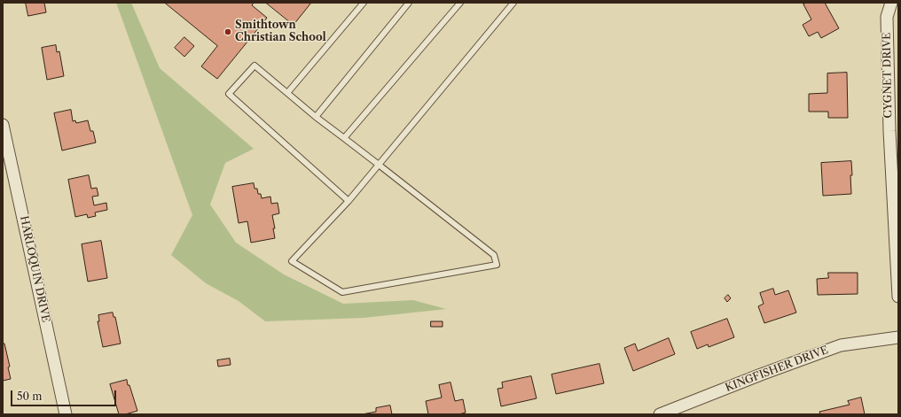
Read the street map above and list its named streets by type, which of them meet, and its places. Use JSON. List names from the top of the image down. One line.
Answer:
{"streets":{"street":["CYGNET DRIVE","HARLOQUIN DRIVE","KINGFISHER DRIVE"]},"places":["Smithtown Christian School"],"scale_bar":"50 m"}
